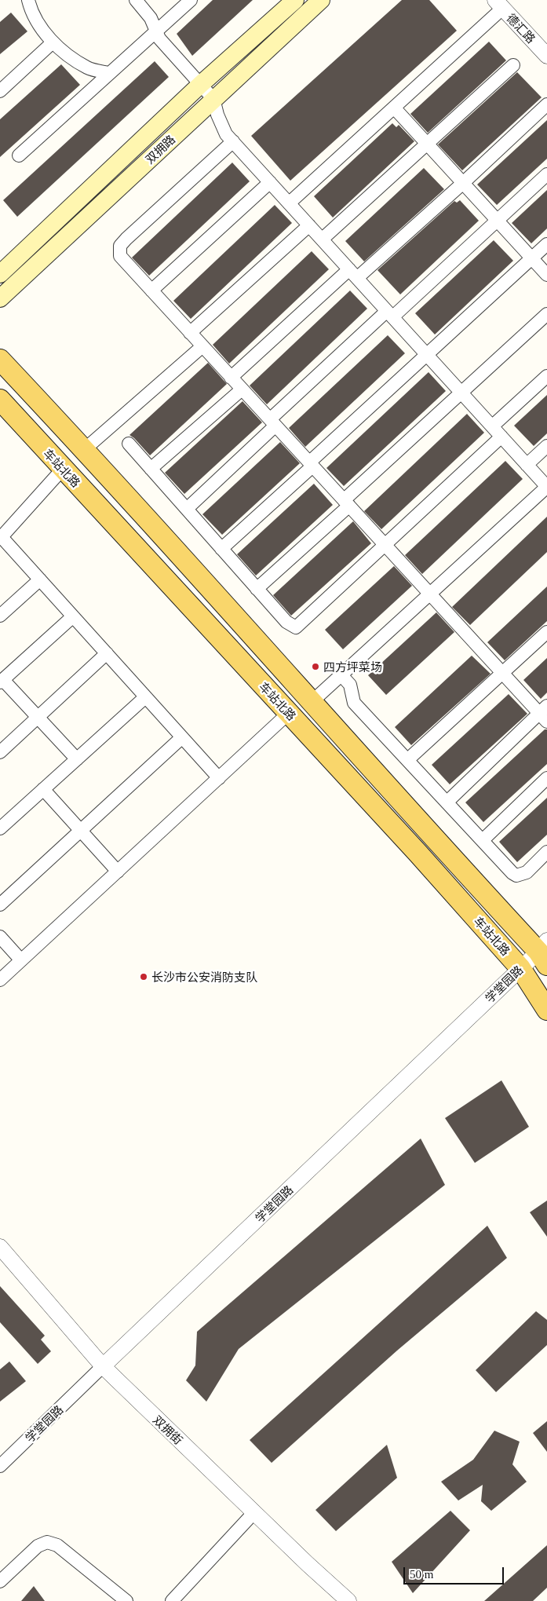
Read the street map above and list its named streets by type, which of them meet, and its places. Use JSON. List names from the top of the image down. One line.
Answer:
{"streets":{"main road":["双拥路","车站北路"],"street":["德汇路","学堂园路","双拥街"]},"crossings":[["车站北路","学堂园路"],["学堂园路","双拥街"]],"places":["四方坪菜场","长沙市公安消防支队"],"scale_bar":"50 m"}
